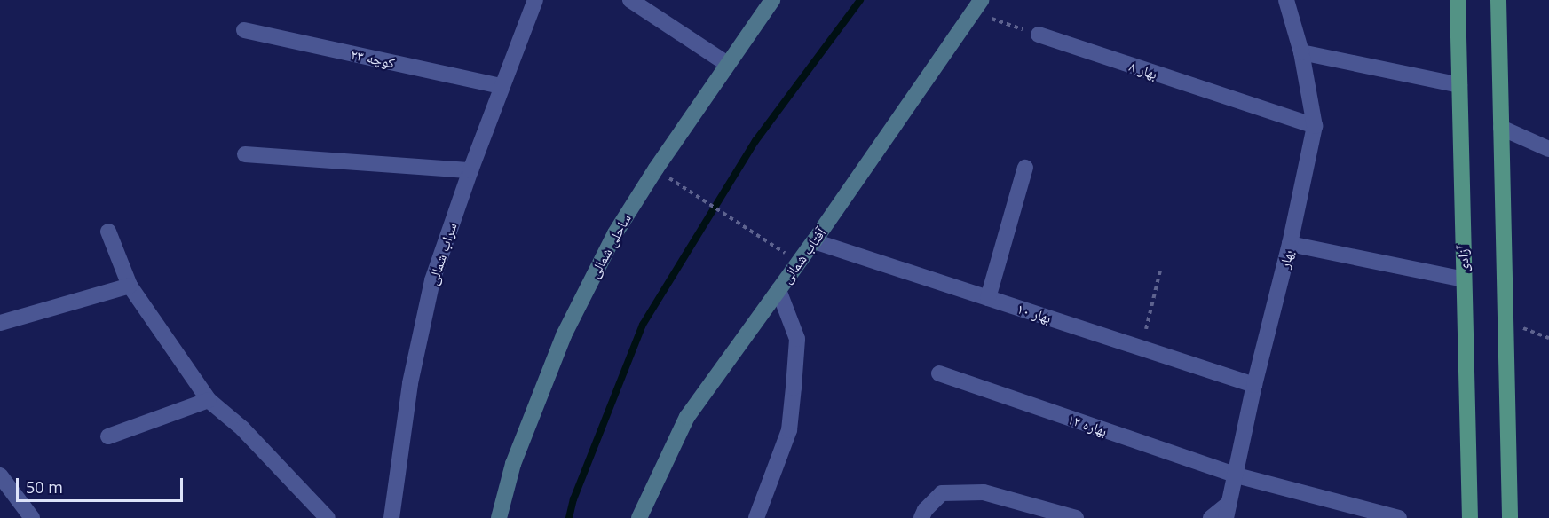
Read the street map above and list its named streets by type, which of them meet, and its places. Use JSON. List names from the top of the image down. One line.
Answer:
{"streets":{"main road":["آزادی"],"street":["کوچه ۲۳","بهار ۸","ساحلی شمالی","سراب شمالی","آفتاب شمالی","بهار","بهار ۱۰","بهاره ۱۲"]},"crossings":[["کوچه ۲۳","سراب شمالی"],["بهار ۸","بهار"],["آفتاب شمالی","بهار ۱۰"],["بهار","بهار ۱۰"],["بهار","بهاره ۱۲"]],"scale_bar":"50 m"}
